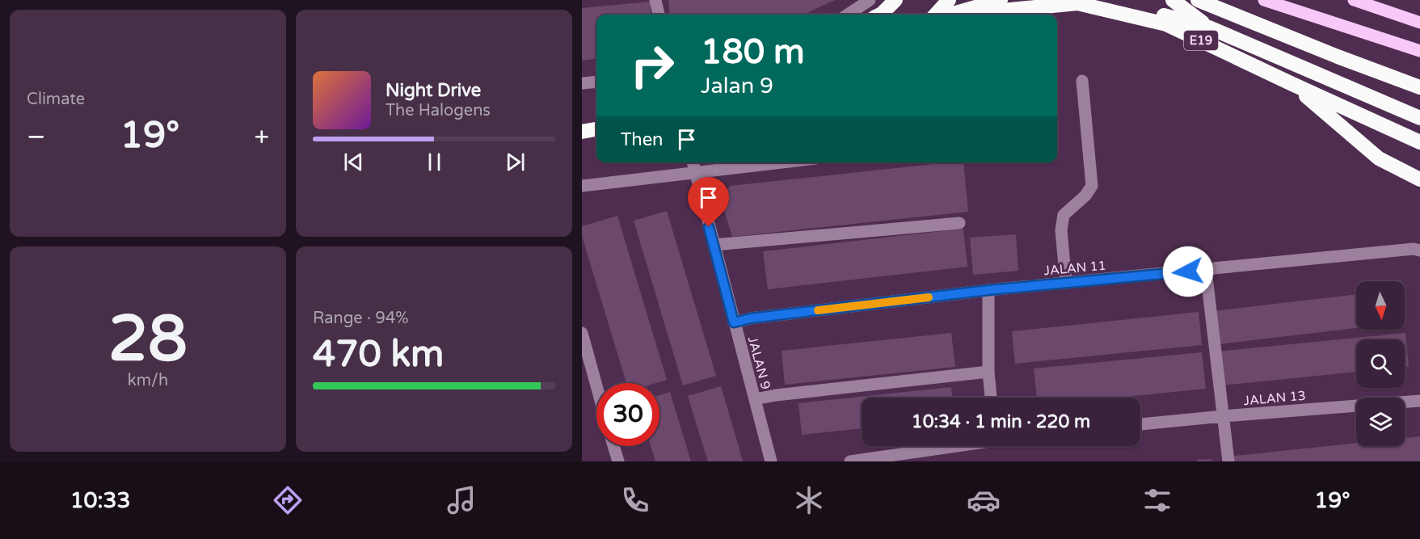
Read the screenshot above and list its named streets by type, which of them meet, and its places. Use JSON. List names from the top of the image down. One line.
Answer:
{"streets":{"highway":["E19"],"street":["JALAN 11","JALAN 9","JALAN 13"]},"crossings":[["JALAN 11","JALAN 9"]],"north":"bottom","page":{"tile":["Climate",["28","km/h"],["Range · 94%","470 km"]],"turn":["180 m","Jalan 9"],"song":["Night Drive","The Halogens"],"heat":["−","19°","+"],"then":"Then","limit":"30","trip":"10:34 · 1 min · 220 m","tabs":["10:33","19°"]}}
